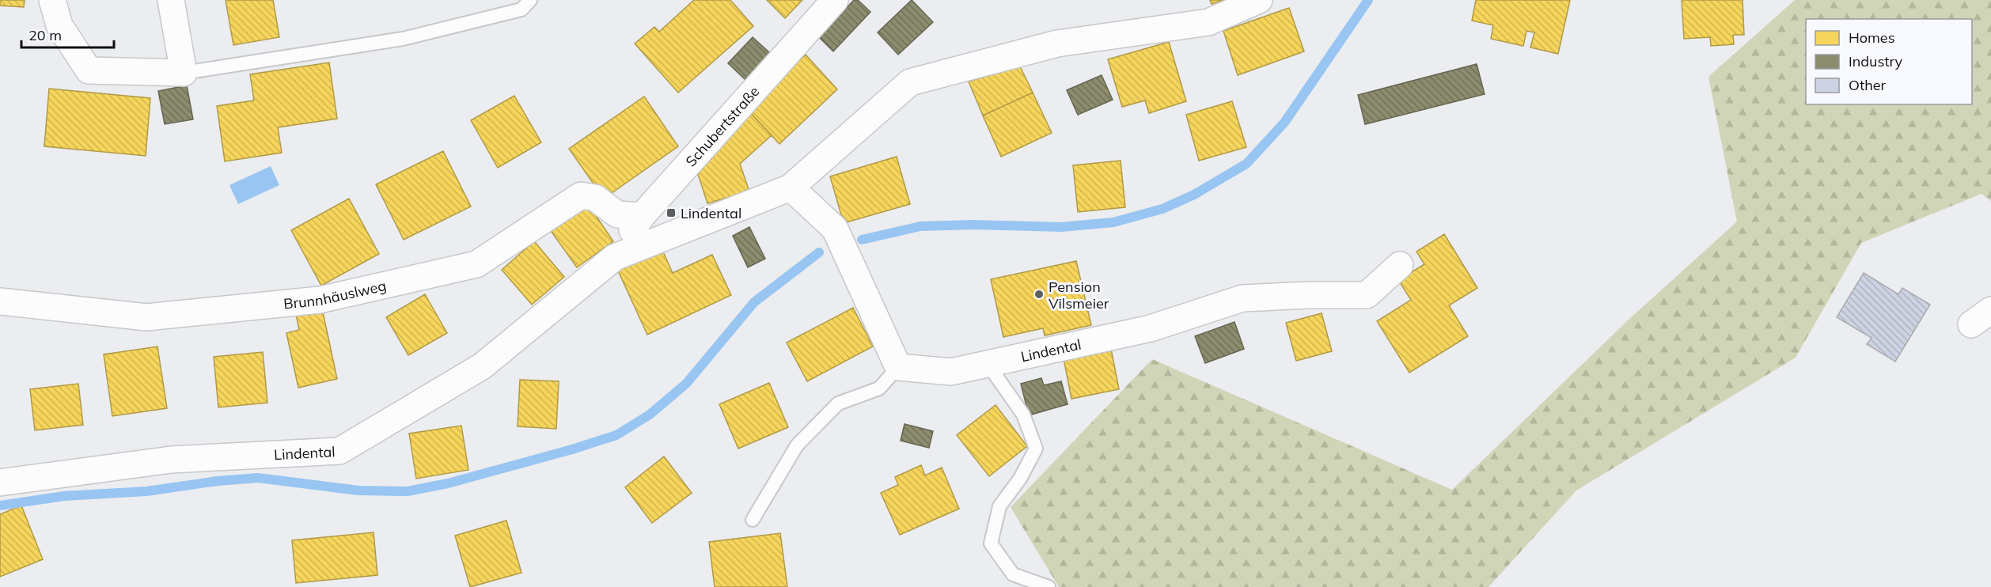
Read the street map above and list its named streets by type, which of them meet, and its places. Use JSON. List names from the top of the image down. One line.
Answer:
{"streets":{"street":["Schubertstraße","Brunnhäuslweg","Lindental"]},"crossings":[["Schubertstraße","Brunnhäuslweg"],["Schubertstraße","Lindental"]],"places":{"transit":["Lindental"],"other":["Pension Vilsmeier"]},"legend":["Homes","Industry","Other"],"scale_bar":"20 m"}
